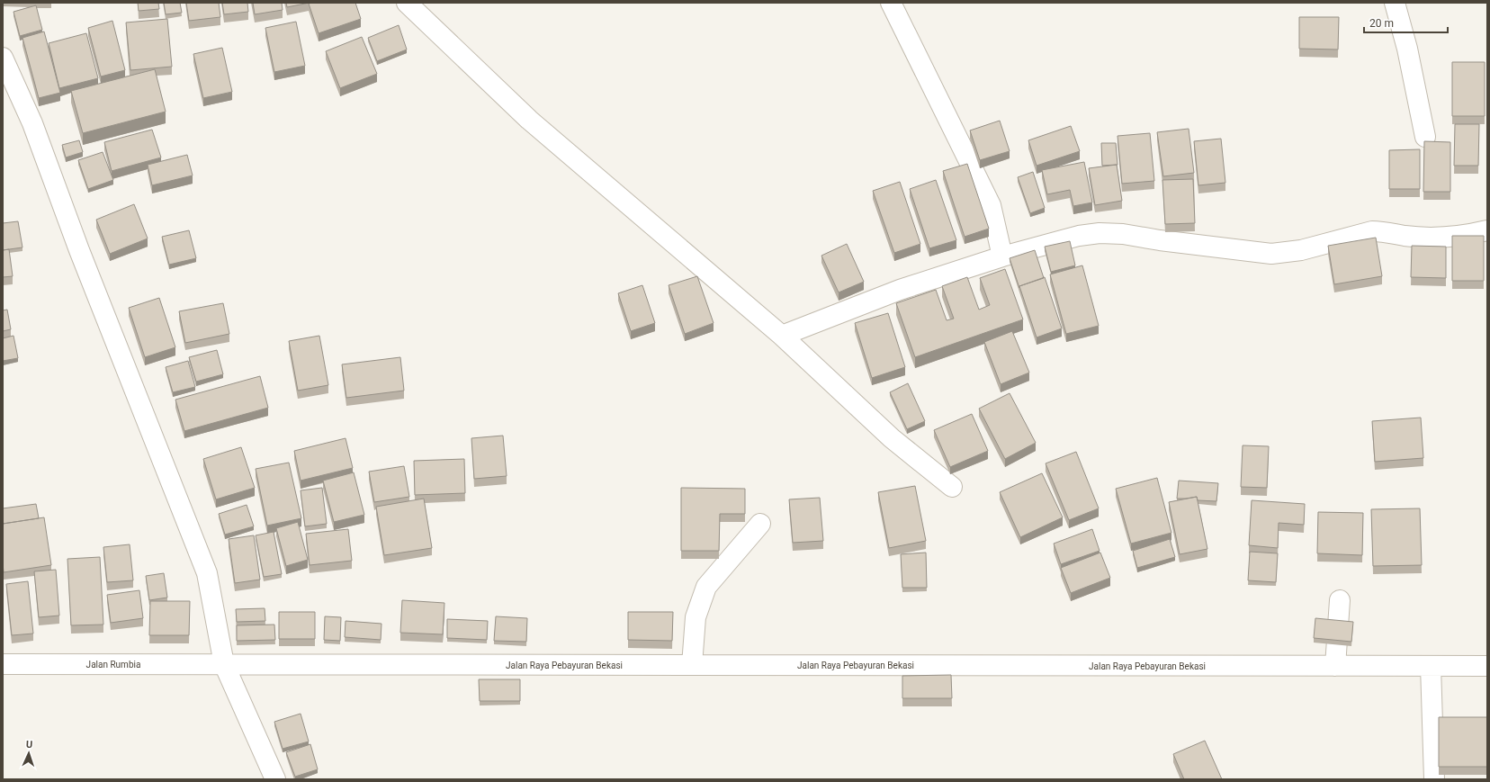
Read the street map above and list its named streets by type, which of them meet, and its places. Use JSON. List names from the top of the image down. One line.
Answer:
{"streets":{"street":["Jalan Rumbia","Jalan Raya Pebayuran Bekasi"]},"crossings":[["Jalan Rumbia","Jalan Raya Pebayuran Bekasi"]],"scale_bar":"20 m","north":"top"}
